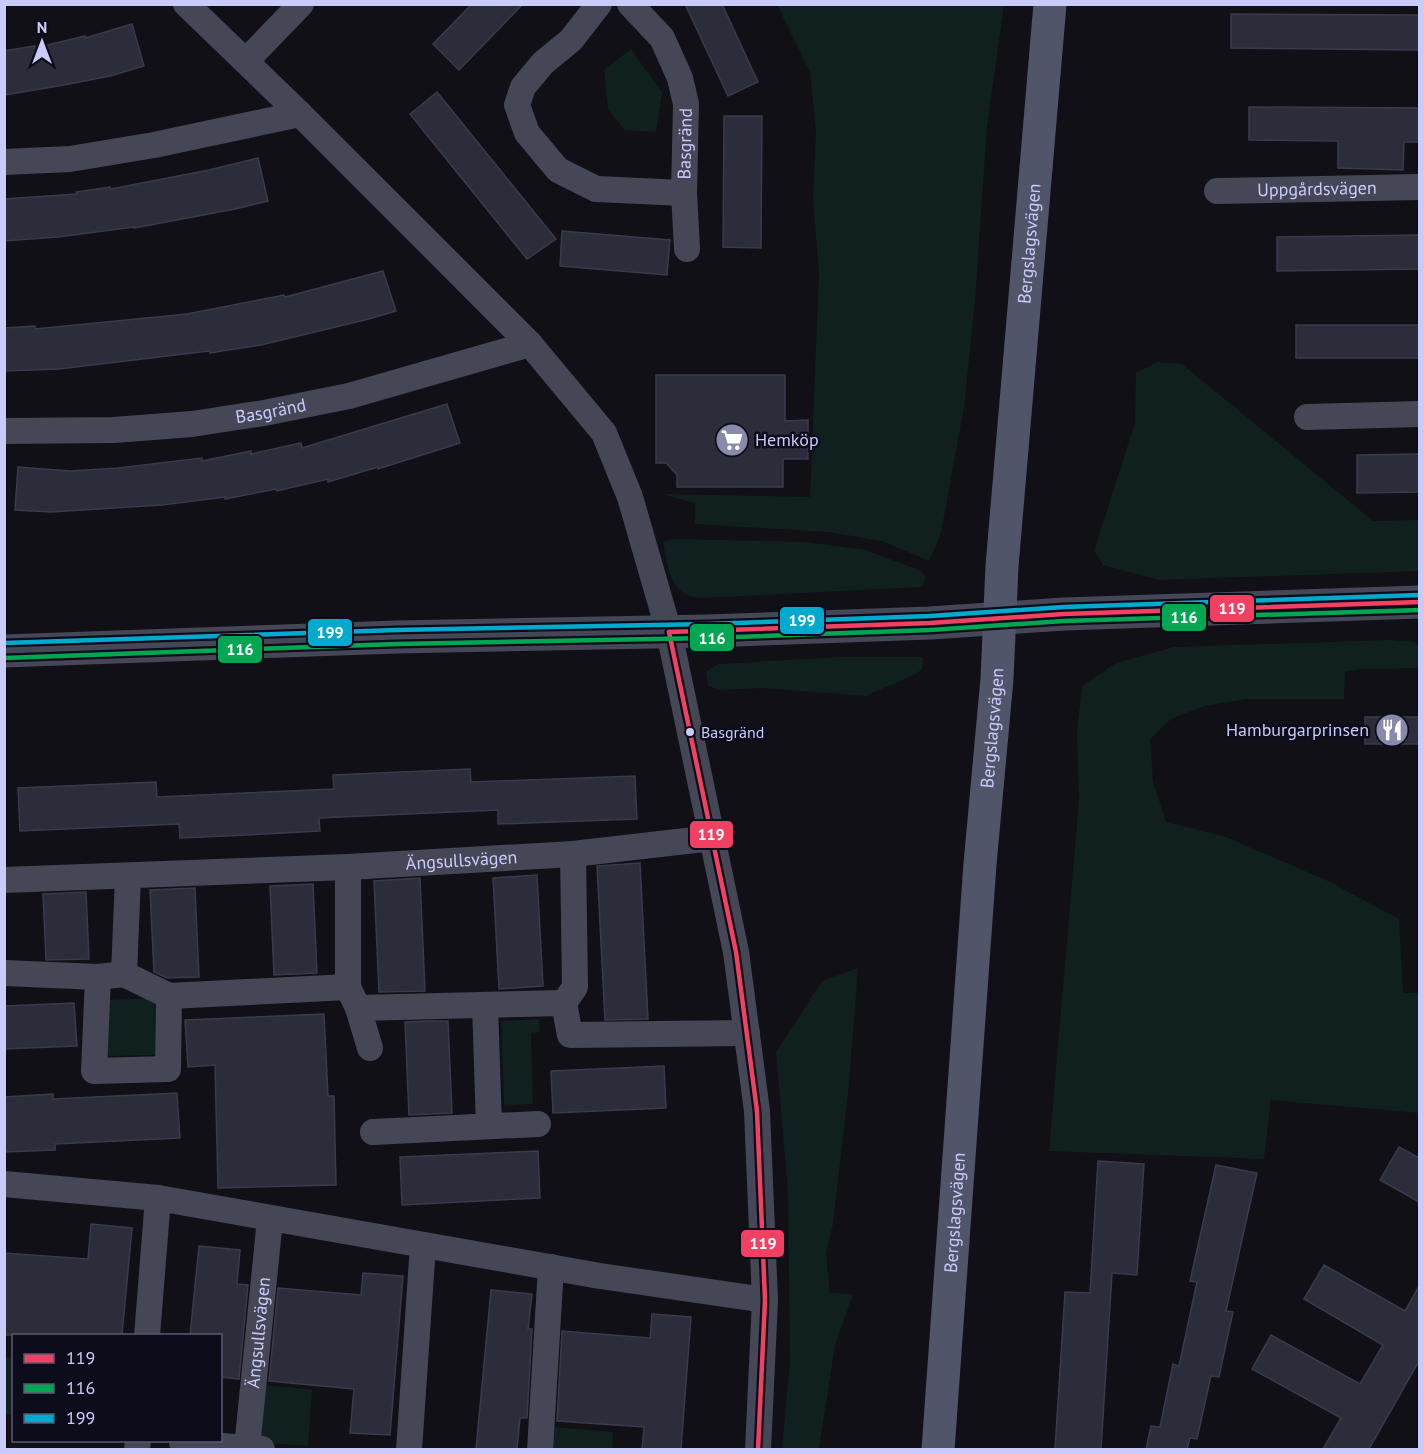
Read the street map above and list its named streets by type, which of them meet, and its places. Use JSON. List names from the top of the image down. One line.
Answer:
{"streets":{"main road":["Bergslagsvägen"],"street":["Basgränd","Uppgårdsvägen","Ängsullsvägen"]},"places":{"supermarket":["Hemköp"],"restaurant":["Hamburgarprinsen"],"other":["Basgränd"]},"lines":["transit line 199","transit line 119","transit line 116"],"legend":["119","116","199"],"north":"top"}
